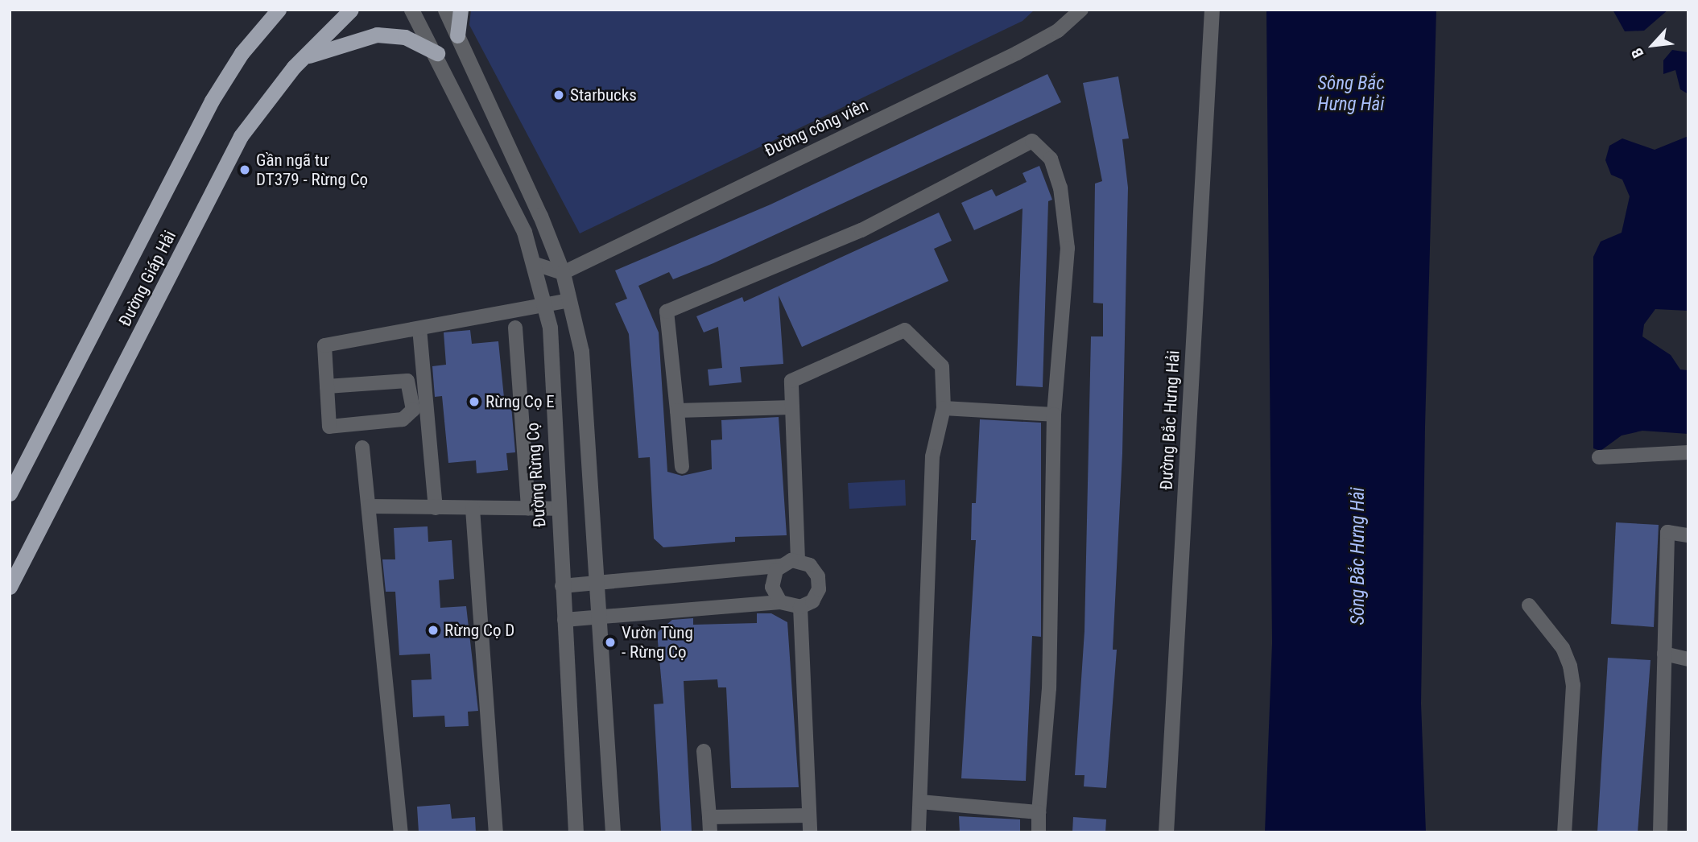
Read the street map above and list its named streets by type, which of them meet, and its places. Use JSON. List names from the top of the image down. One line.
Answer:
{"streets":{"highway":["Đường Giáp Hải"],"street":["Đường công viên","Đường Bắc Hưng Hải","Đường Rừng Cọ"]},"water":["Sông Bắc Hưng Hải"],"places":["Starbucks","Gần ngã tư DT379 - Rừng Cọ","Rừng Cọ E","Rừng Cọ D","Vườn Tùng - Rừng Cọ"],"north":"bottom left"}
